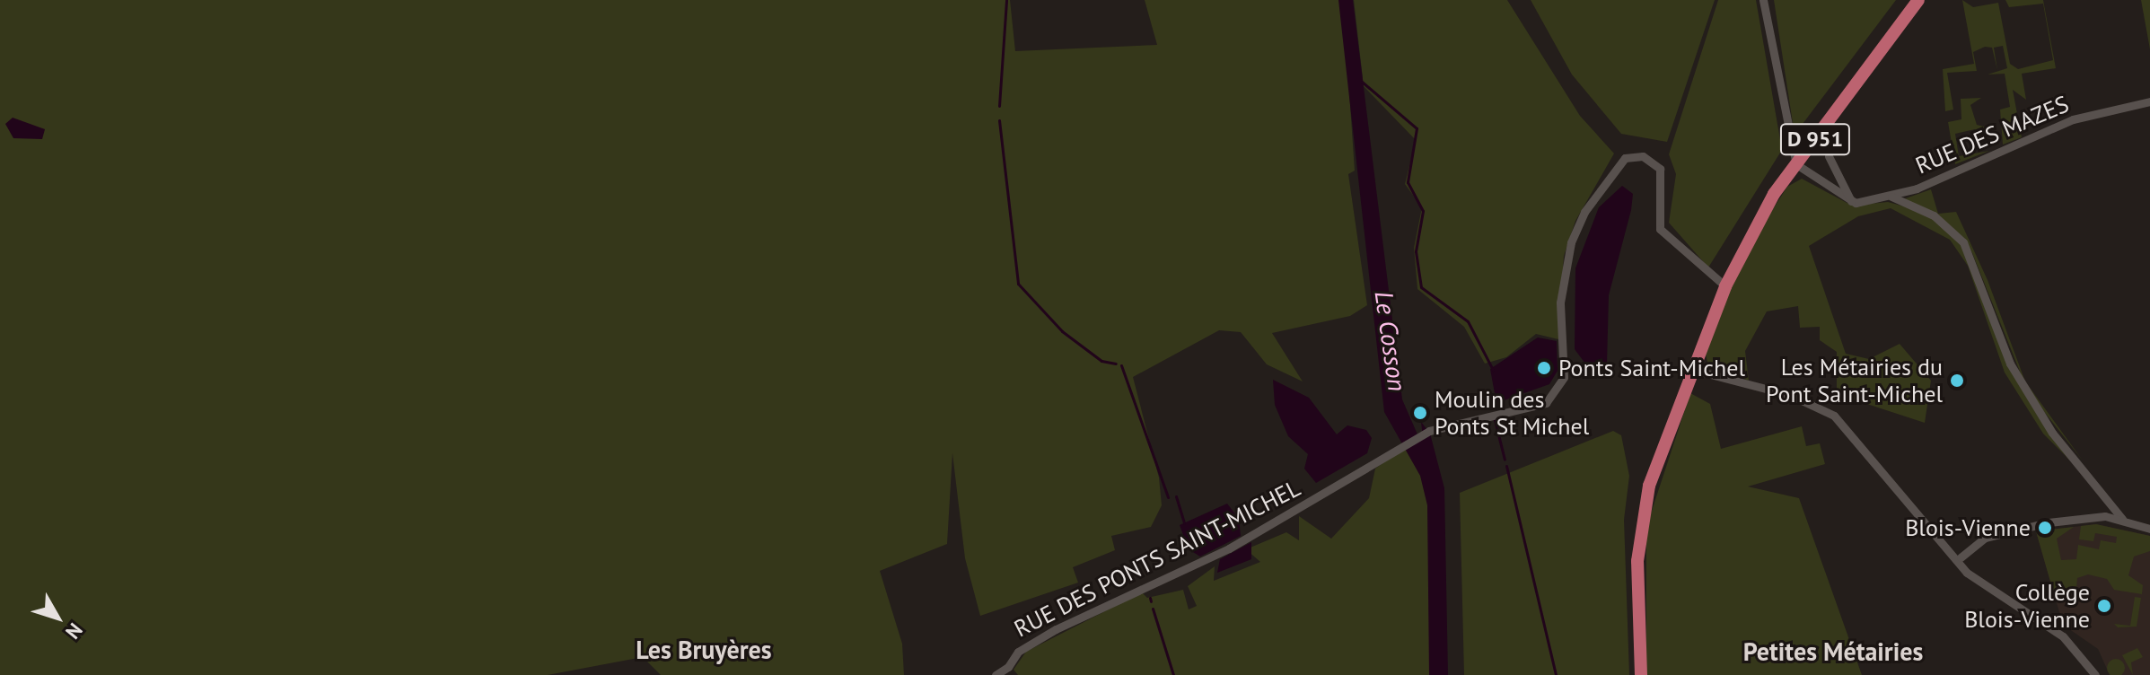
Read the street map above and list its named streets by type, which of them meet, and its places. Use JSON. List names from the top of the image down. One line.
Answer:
{"streets":{"main road":["D 951"],"street":["RUE DES MAZES","RUE DES PONTS SAINT-MICHEL"]},"crossings":[["D 951","RUE DES PONTS SAINT-MICHEL"]],"districts":["Les Bruyères","Petites Métairies"],"water":["Le Cosson"],"places":["Ponts Saint-Michel","Les Métairies du Pont Saint-Michel","Moulin des Ponts St Michel","Blois-Vienne","Collège Blois-Vienne"],"north":"bottom right"}
